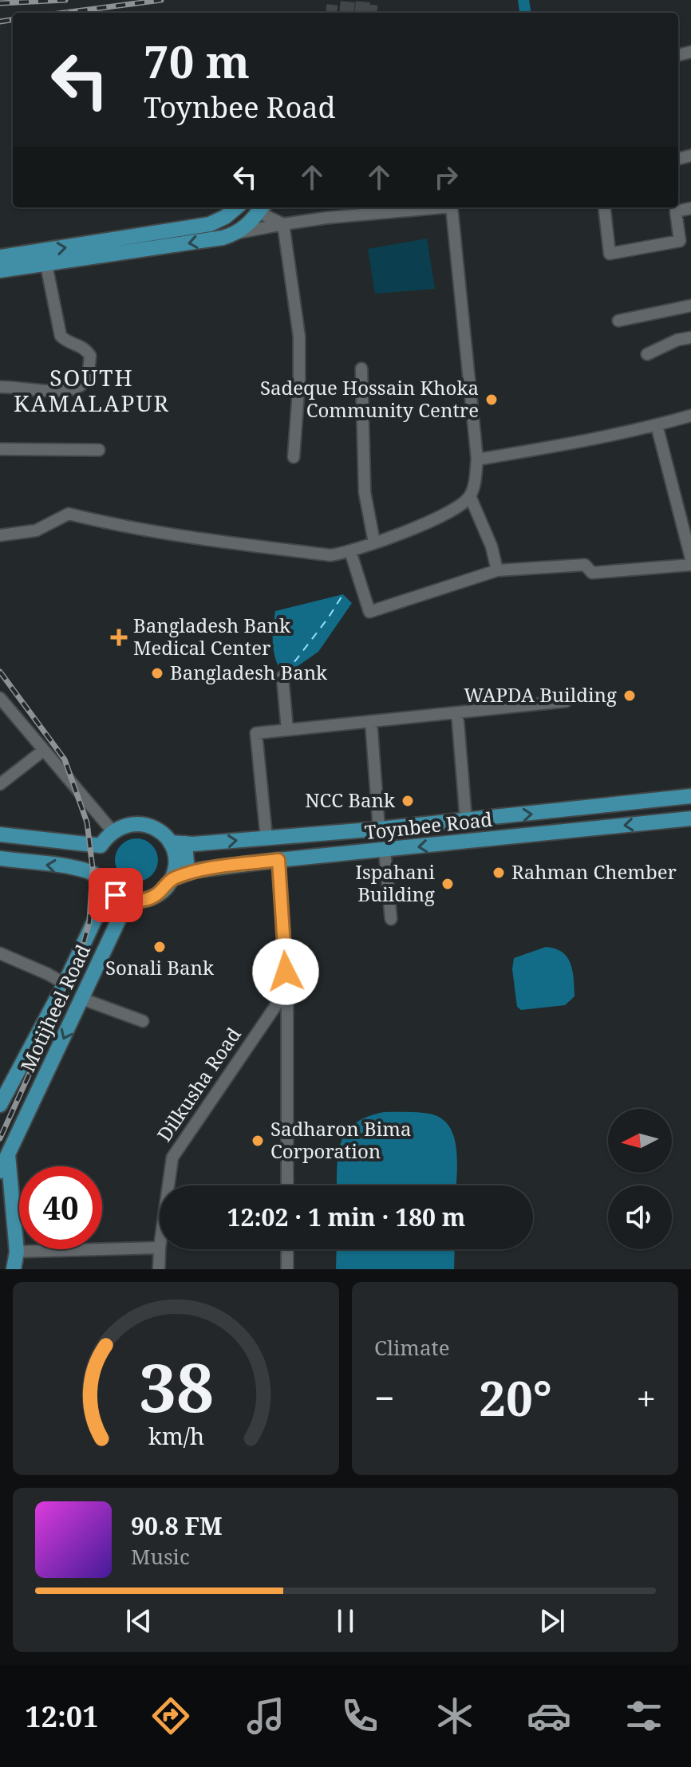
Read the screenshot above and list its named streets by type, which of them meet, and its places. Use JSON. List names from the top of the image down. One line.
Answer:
{"streets":{"main road":["Toynbee Road","Motijheel Road"],"street":["Dilkusha Road"]},"crossings":[["Toynbee Road","Motijheel Road"]],"districts":["SOUTH KAMALAPUR"],"places":{"other":["Sadeque Hossain Khoka Community Centre","Bangladesh Bank","WAPDA Building","NCC Bank","Rahman Chember","Ispahani Building","Sonali Bank","Sadharon Bima Corporation"],"health":["Bangladesh Bank Medical Center"]},"north":"left","page":{"turn":["70 m","Toynbee Road"],"limit":"40","trip":"12:02 · 1 min · 180 m","tile":"Climate","heat":["−","20°","+"],"song":["90.8 FM","Music"],"tabs":"12:01","gauge":["38","km/h"]}}
